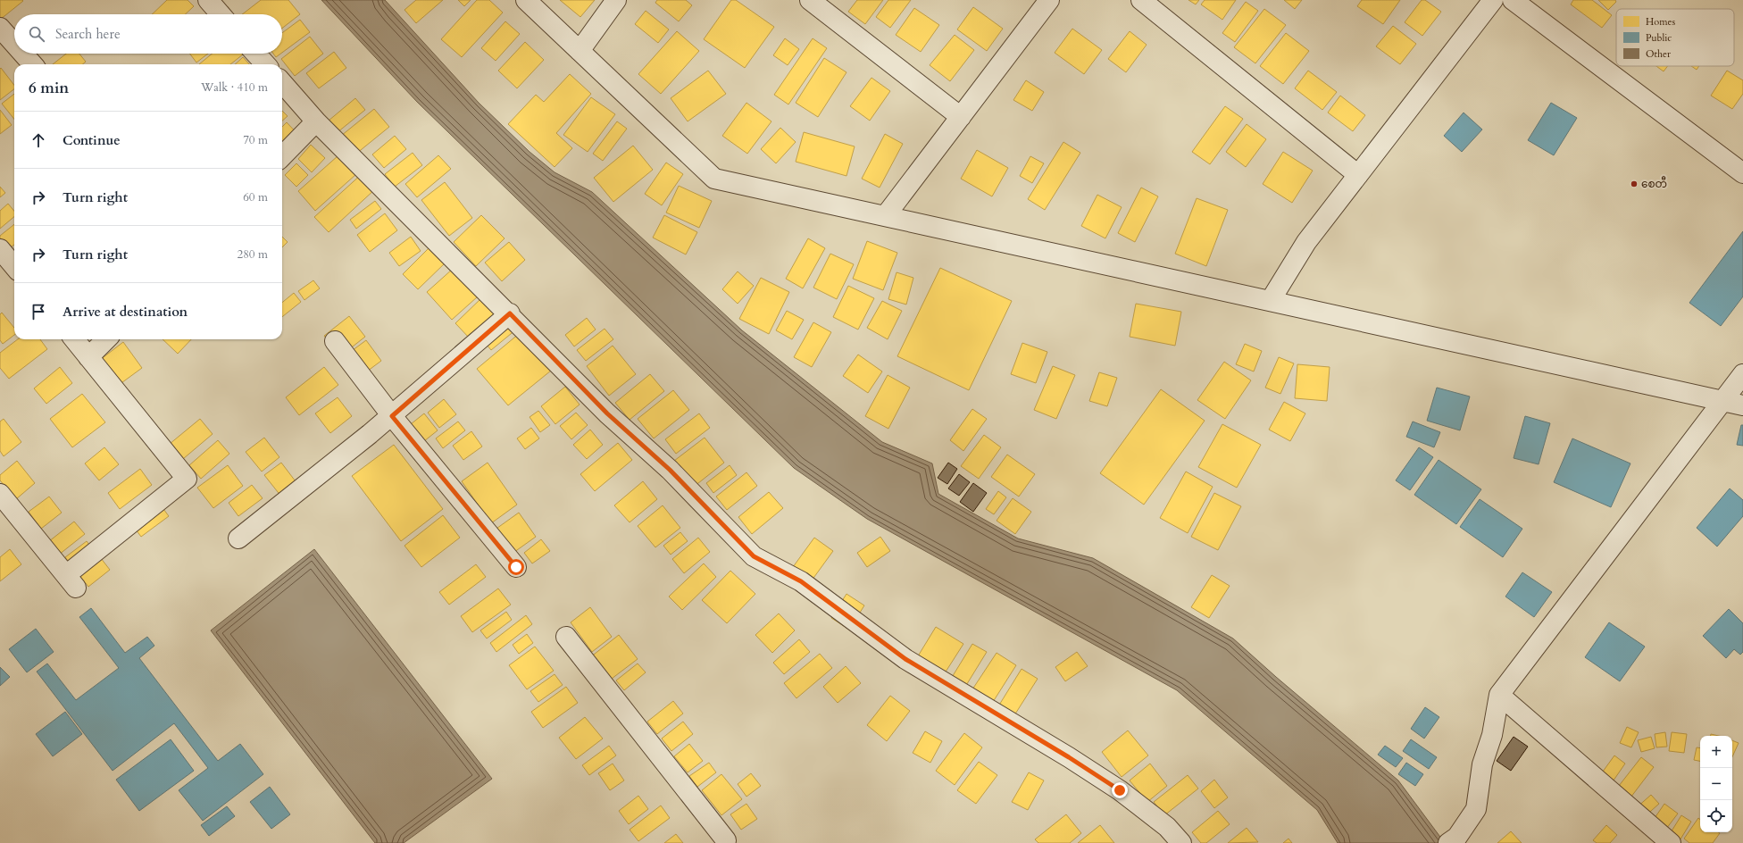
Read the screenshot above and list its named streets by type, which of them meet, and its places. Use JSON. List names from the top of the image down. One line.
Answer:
{"places":["စေတီ"],"legend":["Homes","Public","Other"],"page":{"search":"Search here","heading":["6 min","Walk · 410 m"],"list":[["Continue","70 m"],["Turn right","60 m"],["Turn right","280 m"],"Arrive at destination"],"map_buttons":["+","−"]}}
